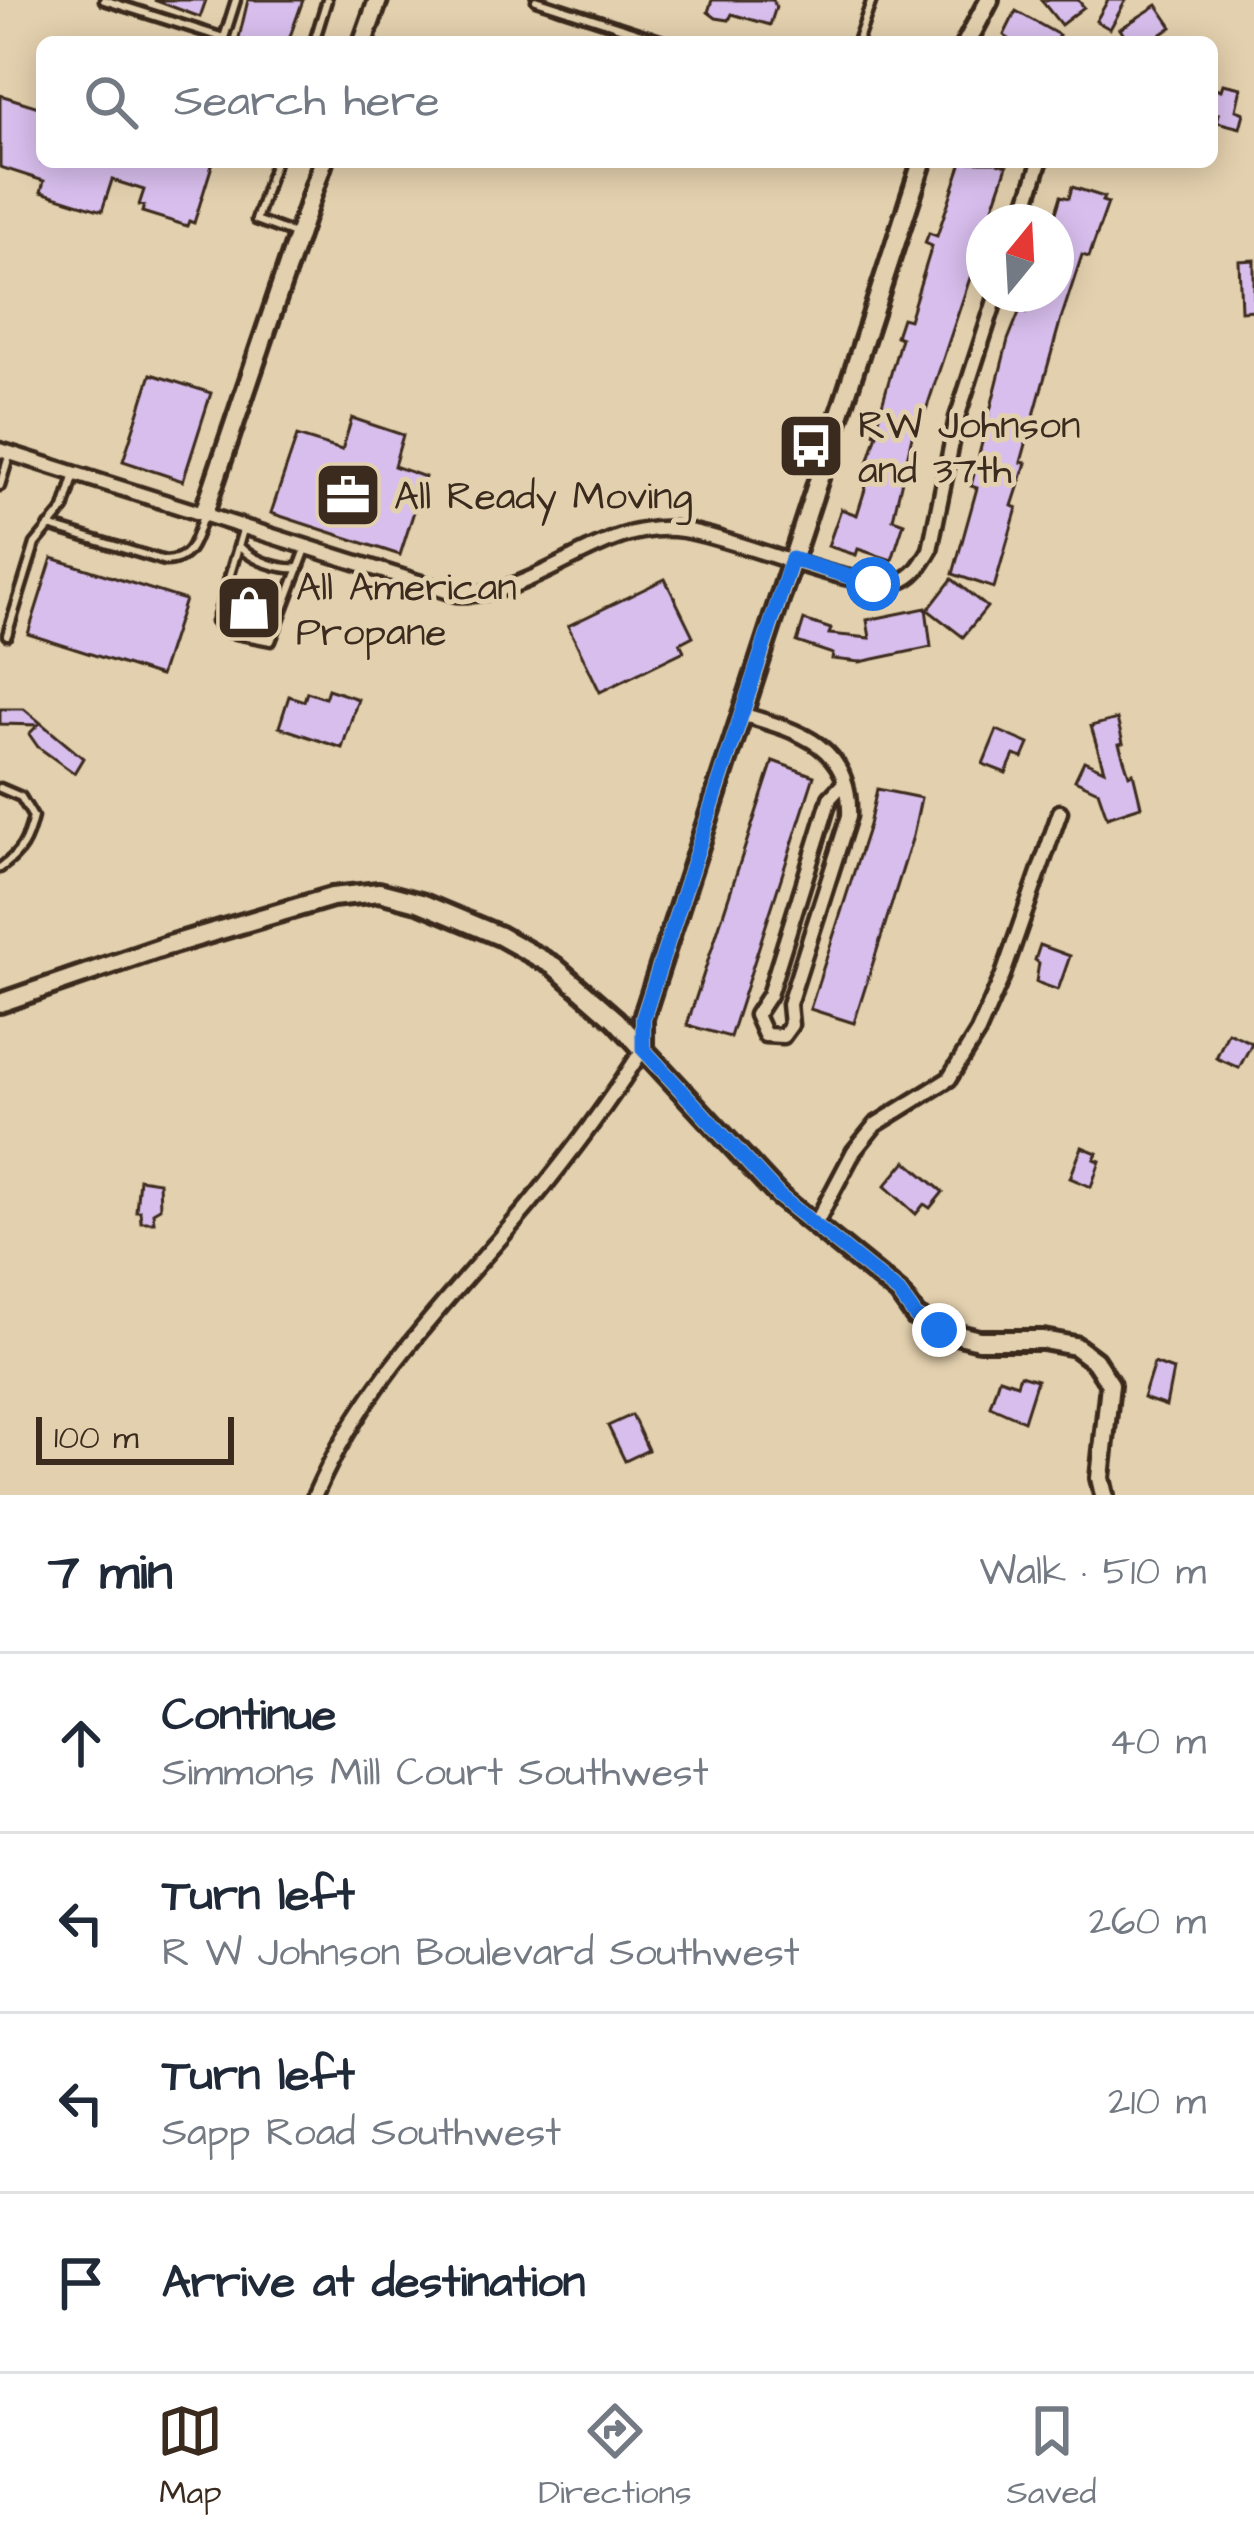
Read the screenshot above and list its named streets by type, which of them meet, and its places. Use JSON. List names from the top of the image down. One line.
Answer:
{"places":{"bus stop":["RW Johnson and 37th"],"office":["All Ready Moving"],"shop":["All American Propane"]},"scale_bar":"100 m","north":"top","page":{"search":"Search here","scale":"100 m","heading":["7 min","Walk · 510 m"],"list":[["Continue","Simmons Mill Court Southwest","40 m"],["Turn left","R W Johnson Boulevard Southwest","260 m"],["Turn left","Sapp Road Southwest","210 m"],"Arrive at destination"],"nav":["Map","Directions","Saved"]}}
